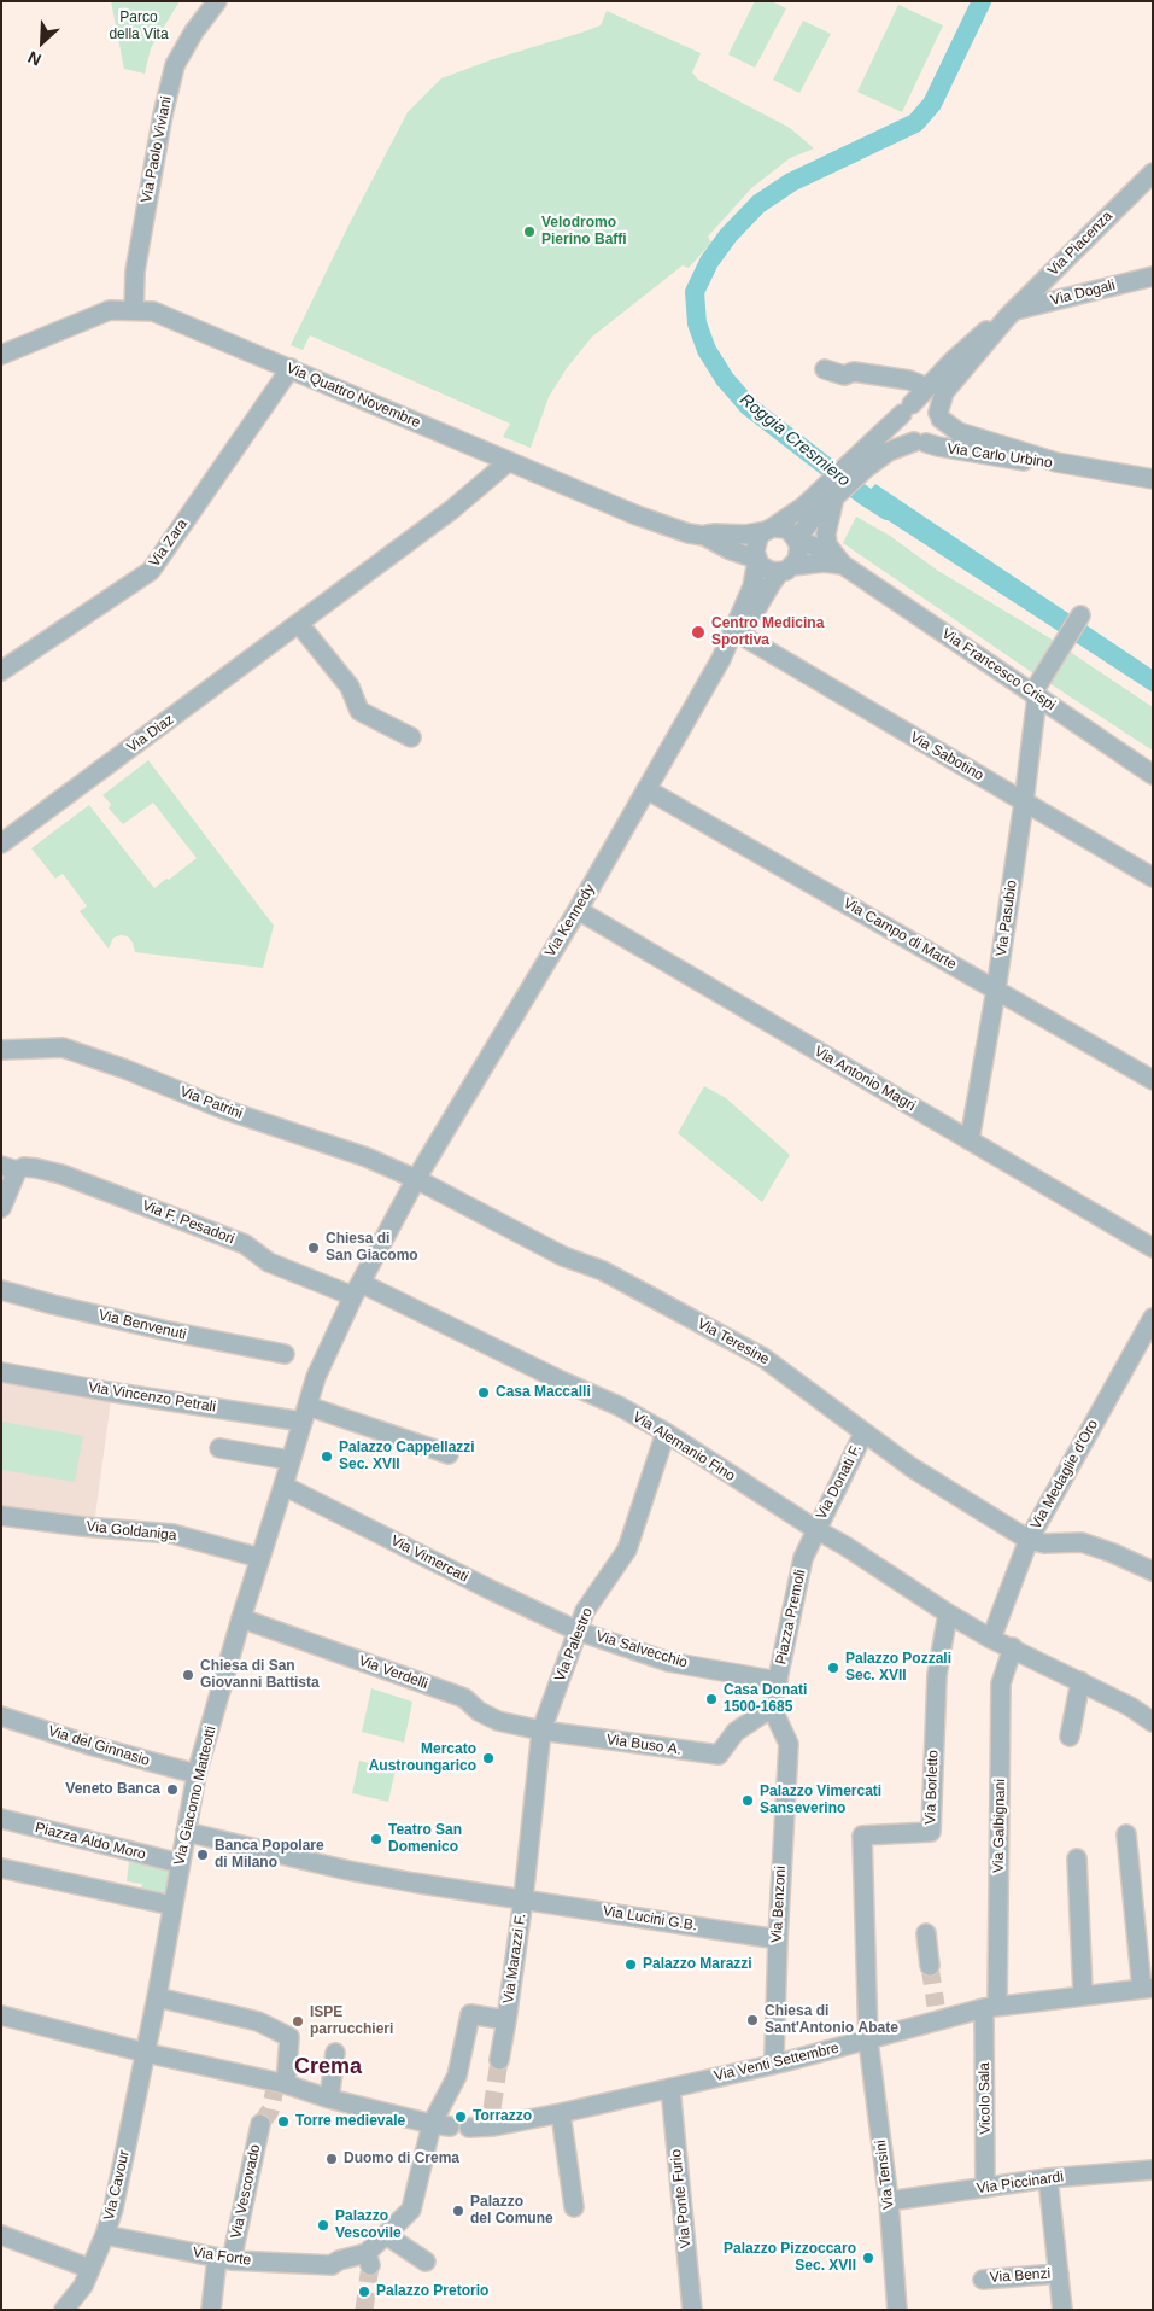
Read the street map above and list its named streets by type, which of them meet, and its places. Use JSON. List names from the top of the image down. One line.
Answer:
{"streets":{"street":["Via Paolo Viviani","Via Piacenza","Via Dogali","Via Quattro Novembre","Via Carlo Urbino","Via Zara","Via Francesco Crispi","Via Diaz","Via Sabotino","Via Pasubio","Via Kennedy","Via Campo di Marte","Via Antonio Magri","Via Patrini","Via F. Pesadori","Via Benvenuti","Via Teresine","Via Vincenzo Petrali","Via Alemanio Fino","Via Medaglie d'Oro","Via Donati F.","Via Goldaniga","Via Vimercati","Piazza Premoli","Via Palestro","Via Salvecchio","Via Verdelli","Via Buso A.","Via del Ginnasio","Via Borletto","Via Giacomo Matteotti","Via Galbignani","Piazza Aldo Moro","Via Benzoni","Via Lucini G.B.","Via Marazzi F.","Via Venti Settembre","Vicolo Sala","Via Tensini","Via Piccinardi","Via Cavour","Via Vescovado","Via Ponte Furio","Via Forte","Via Benzi"]},"crossings":[["Via Paolo Viviani","Via Quattro Novembre"],["Via Piacenza","Via Dogali"],["Via Piacenza","Via Carlo Urbino"],["Via Quattro Novembre","Via Zara"],["Via Quattro Novembre","Via Francesco Crispi"],["Via Quattro Novembre","Via Diaz"],["Via Quattro Novembre","Via Kennedy"],["Via Francesco Crispi","Via Pasubio"],["Via Francesco Crispi","Via Kennedy"],["Via Sabotino","Via Pasubio"],["Via Sabotino","Via Kennedy"],["Via Pasubio","Via Campo di Marte"],["Via Pasubio","Via Antonio Magri"],["Via Kennedy","Via Campo di Marte"],["Via Kennedy","Via Antonio Magri"],["Via Kennedy","Via Patrini"],["Via Kennedy","Via F. Pesadori"],["Via Kennedy","Via Teresine"],["Via Kennedy","Via Alemanio Fino"],["Via Kennedy","Via Giacomo Matteotti"],["Via Patrini","Via Teresine"],["Via F. Pesadori","Via Alemanio Fino"],["Via F. Pesadori","Via Giacomo Matteotti"],["Via Teresine","Via Medaglie d'Oro"],["Via Teresine","Via Donati F."],["Via Vincenzo Petrali","Via Giacomo Matteotti"],["Via Alemanio Fino","Via Medaglie d'Oro"],["Via Alemanio Fino","Via Donati F."],["Via Alemanio Fino","Piazza Premoli"],["Via Alemanio Fino","Via Palestro"],["Via Alemanio Fino","Via Borletto"],["Via Alemanio Fino","Via Giacomo Matteotti"],["Via Alemanio Fino","Via Galbignani"],["Via Donati F.","Piazza Premoli"],["Via Goldaniga","Via Giacomo Matteotti"],["Via Vimercati","Via Palestro"],["Via Vimercati","Via Salvecchio"],["Via Vimercati","Via Giacomo Matteotti"],["Piazza Premoli","Via Salvecchio"],["Piazza Premoli","Via Buso A."],["Piazza Premoli","Via Benzoni"],["Via Palestro","Via Salvecchio"],["Via Palestro","Via Verdelli"],["Via Palestro","Via Buso A."],["Via Palestro","Via Marazzi F."],["Via Verdelli","Via Buso A."],["Via Verdelli","Via Giacomo Matteotti"],["Via Buso A.","Via Benzoni"],["Via del Ginnasio","Via Giacomo Matteotti"],["Via Borletto","Via Venti Settembre"],["Via Borletto","Via Tensini"],["Via Giacomo Matteotti","Piazza Aldo Moro"],["Via Giacomo Matteotti","Via Lucini G.B."],["Via Giacomo Matteotti","Via Cavour"],["Via Galbignani","Via Venti Settembre"],["Via Galbignani","Vicolo Sala"],["Via Benzoni","Via Lucini G.B."],["Via Benzoni","Via Venti Settembre"],["Via Lucini G.B.","Via Marazzi F."],["Via Venti Settembre","Vicolo Sala"],["Via Venti Settembre","Via Tensini"],["Via Venti Settembre","Via Ponte Furio"],["Vicolo Sala","Via Piccinardi"],["Via Tensini","Via Piccinardi"],["Via Piccinardi","Via Benzi"],["Via Cavour","Via Forte"],["Via Vescovado","Via Forte"]],"districts":["Crema"],"water":["Roggia Cresmiero"],"parks":["Parco della Vita"],"places":["Velodromo Pierino Baffi","Centro Medicina Sportiva","Chiesa di San Giacomo","Casa Maccalli","Palazzo Cappellazzi Sec. XVII","Palazzo Pozzali Sec. XVII","Chiesa di San Giovanni Battista","Casa Donati 1500-1685","Mercato Austroungarico","Veneto Banca","Palazzo Vimercati Sanseverino","Teatro San Domenico","Banca Popolare di Milano","Palazzo Marazzi","Chiesa di Sant'Antonio Abate","ISPE parrucchieri","Torrazzo","Torre medievale","Duomo di Crema","Palazzo del Comune","Palazzo Vescovile","Palazzo Pizzoccaro Sec. XVII","Palazzo Pretorio"],"north":"bottom left"}
